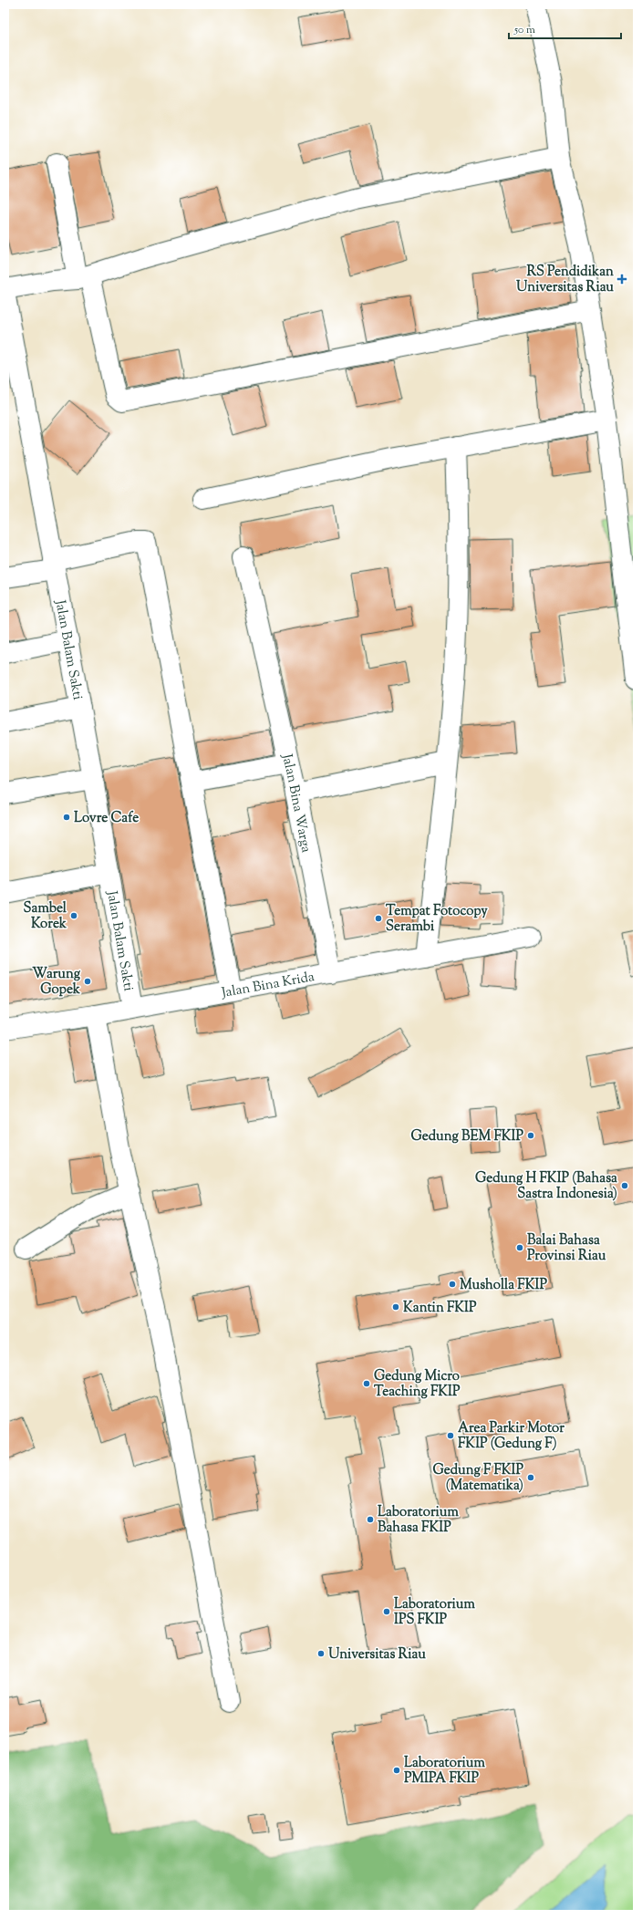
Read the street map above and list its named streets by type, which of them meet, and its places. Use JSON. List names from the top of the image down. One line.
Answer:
{"streets":{"street":["Jalan Balam Sakti","Jalan Bina Warga","Jalan Bina Krida"]},"crossings":[["Jalan Balam Sakti","Jalan Bina Krida"],["Jalan Bina Warga","Jalan Bina Krida"]],"places":{"health":["RS Pendidikan Universitas Riau"],"other":["Lovre Cafe","Sambel Korek","Tempat Fotocopy Serambi","Warung Gopek","Gedung BEM FKIP","Gedung H FKIP (Bahasa Sastra Indonesia)","Balai Bahasa Provinsi Riau","Musholla FKIP","Kantin FKIP","Gedung Micro Teaching FKIP","Area Parkir Motor FKIP (Gedung F)","Gedung F FKIP (Matematika)","Laboratorium Bahasa FKIP","Laboratorium IPS FKIP","Universitas Riau","Laboratorium PMIPA FKIP"]},"scale_bar":"50 m"}
